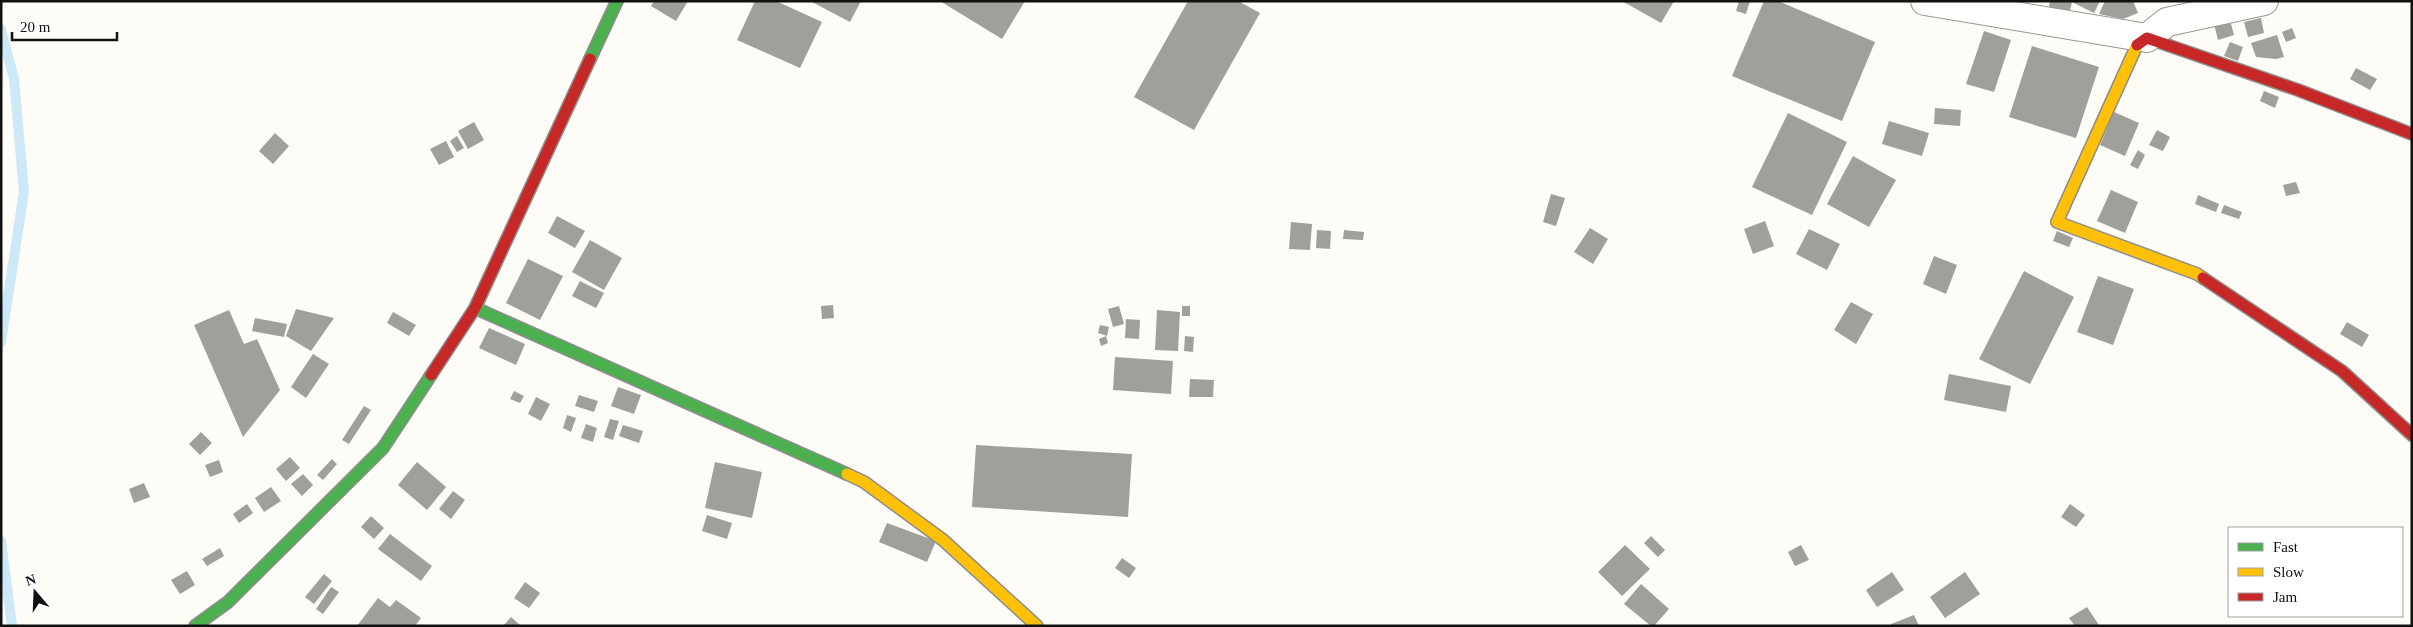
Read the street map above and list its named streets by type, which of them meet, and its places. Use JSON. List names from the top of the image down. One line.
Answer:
{"legend":["Fast","Slow","Jam"],"scale_bar":"20 m","north":"top"}
